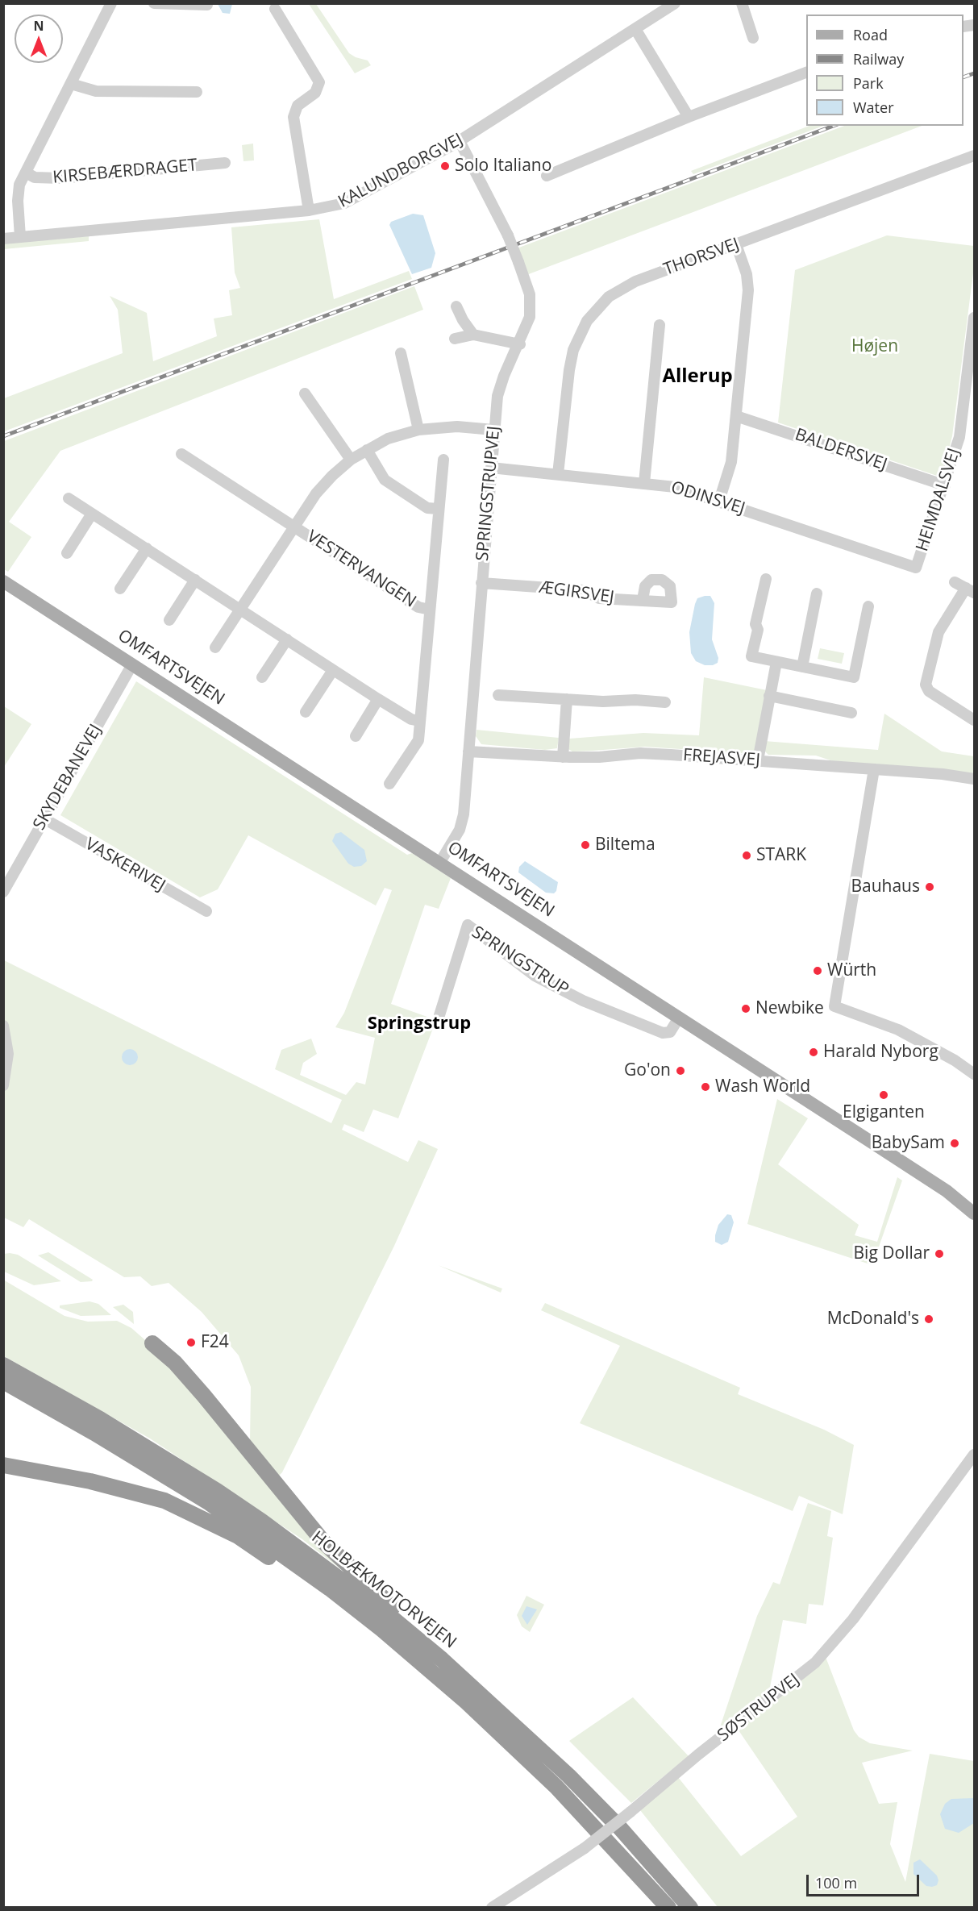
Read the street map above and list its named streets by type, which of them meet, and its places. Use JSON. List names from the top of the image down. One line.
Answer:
{"streets":{"highway":["HOLBÆKMOTORVEJEN"],"main road":["OMFARTSVEJEN"],"street":["KALUNDBORGVEJ","KIRSEBÆRDRAGET","THORSVEJ","BALDERSVEJ","SPRINGSTRUPVEJ","ODINSVEJ","HEIMDALSVEJ","VESTERVANGEN","ÆGIRSVEJ","FREJASVEJ","SKYDEBANEVEJ","VASKERIVEJ","SPRINGSTRUP","SØSTRUPVEJ"]},"crossings":[["KALUNDBORGVEJ","SPRINGSTRUPVEJ"],["THORSVEJ","ODINSVEJ"],["BALDERSVEJ","HEIMDALSVEJ"],["SPRINGSTRUPVEJ","ODINSVEJ"],["SPRINGSTRUPVEJ","VESTERVANGEN"],["SPRINGSTRUPVEJ","ÆGIRSVEJ"],["SPRINGSTRUPVEJ","OMFARTSVEJEN"],["SPRINGSTRUPVEJ","FREJASVEJ"],["ODINSVEJ","HEIMDALSVEJ"],["OMFARTSVEJEN","SKYDEBANEVEJ"],["OMFARTSVEJEN","SPRINGSTRUP"],["SKYDEBANEVEJ","VASKERIVEJ"]],"districts":["Allerup","Springstrup"],"parks":["Højen"],"places":["Solo Italiano","Biltema","STARK","Bauhaus","Würth","Newbike","Harald Nyborg","Go'on","Wash World","Elgiganten","BabySam","Big Dollar","McDonald's","F24"],"legend":["Road","Railway","Park","Water"],"scale_bar":"100 m","north":"top"}
